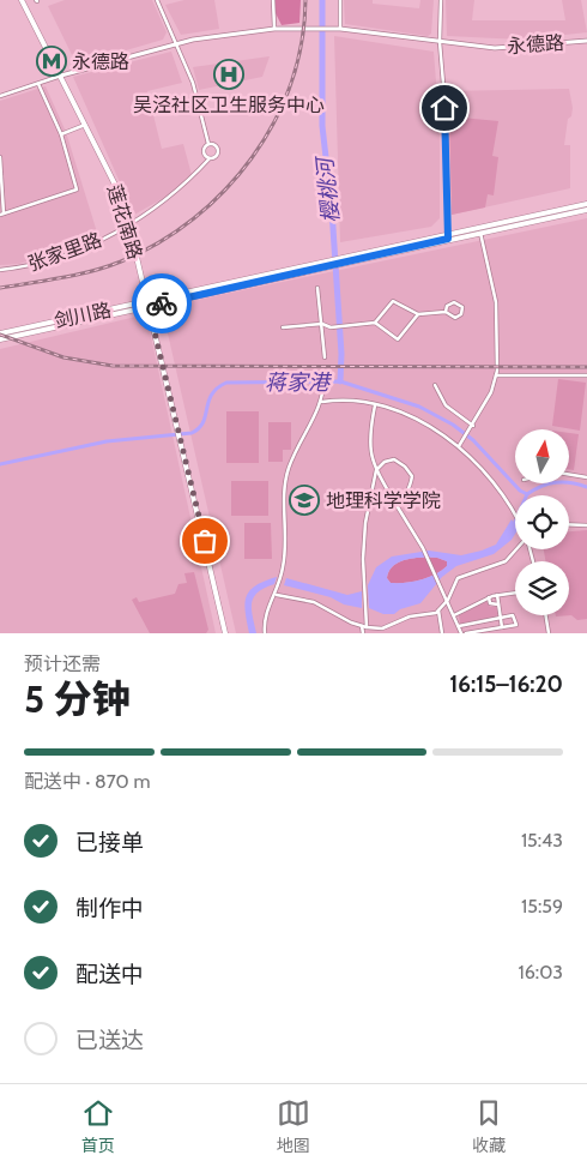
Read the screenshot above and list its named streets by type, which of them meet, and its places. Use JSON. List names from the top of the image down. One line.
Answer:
{"streets":{"main road":["莲花南路","剑川路"],"street":["永德路","张家里路"]},"crossings":[["永德路","莲花南路"],["莲花南路","张家里路"],["莲花南路","剑川路"]],"water":["樱桃河","蒋家港"],"places":{"metro station":["永德路"],"hospital":["吴泾社区卫生服务中心"],"school or university":["地理科学学院"]},"north":"top","page":{"heading":["5 分钟","预计还需","16:15–16:20"],"bar":"配送中 · 870 m","list":[["已接单","15:43"],["制作中","15:59"],["配送中","16:03"],"已送达"],"tabs":["首页","地图","收藏"]}}
